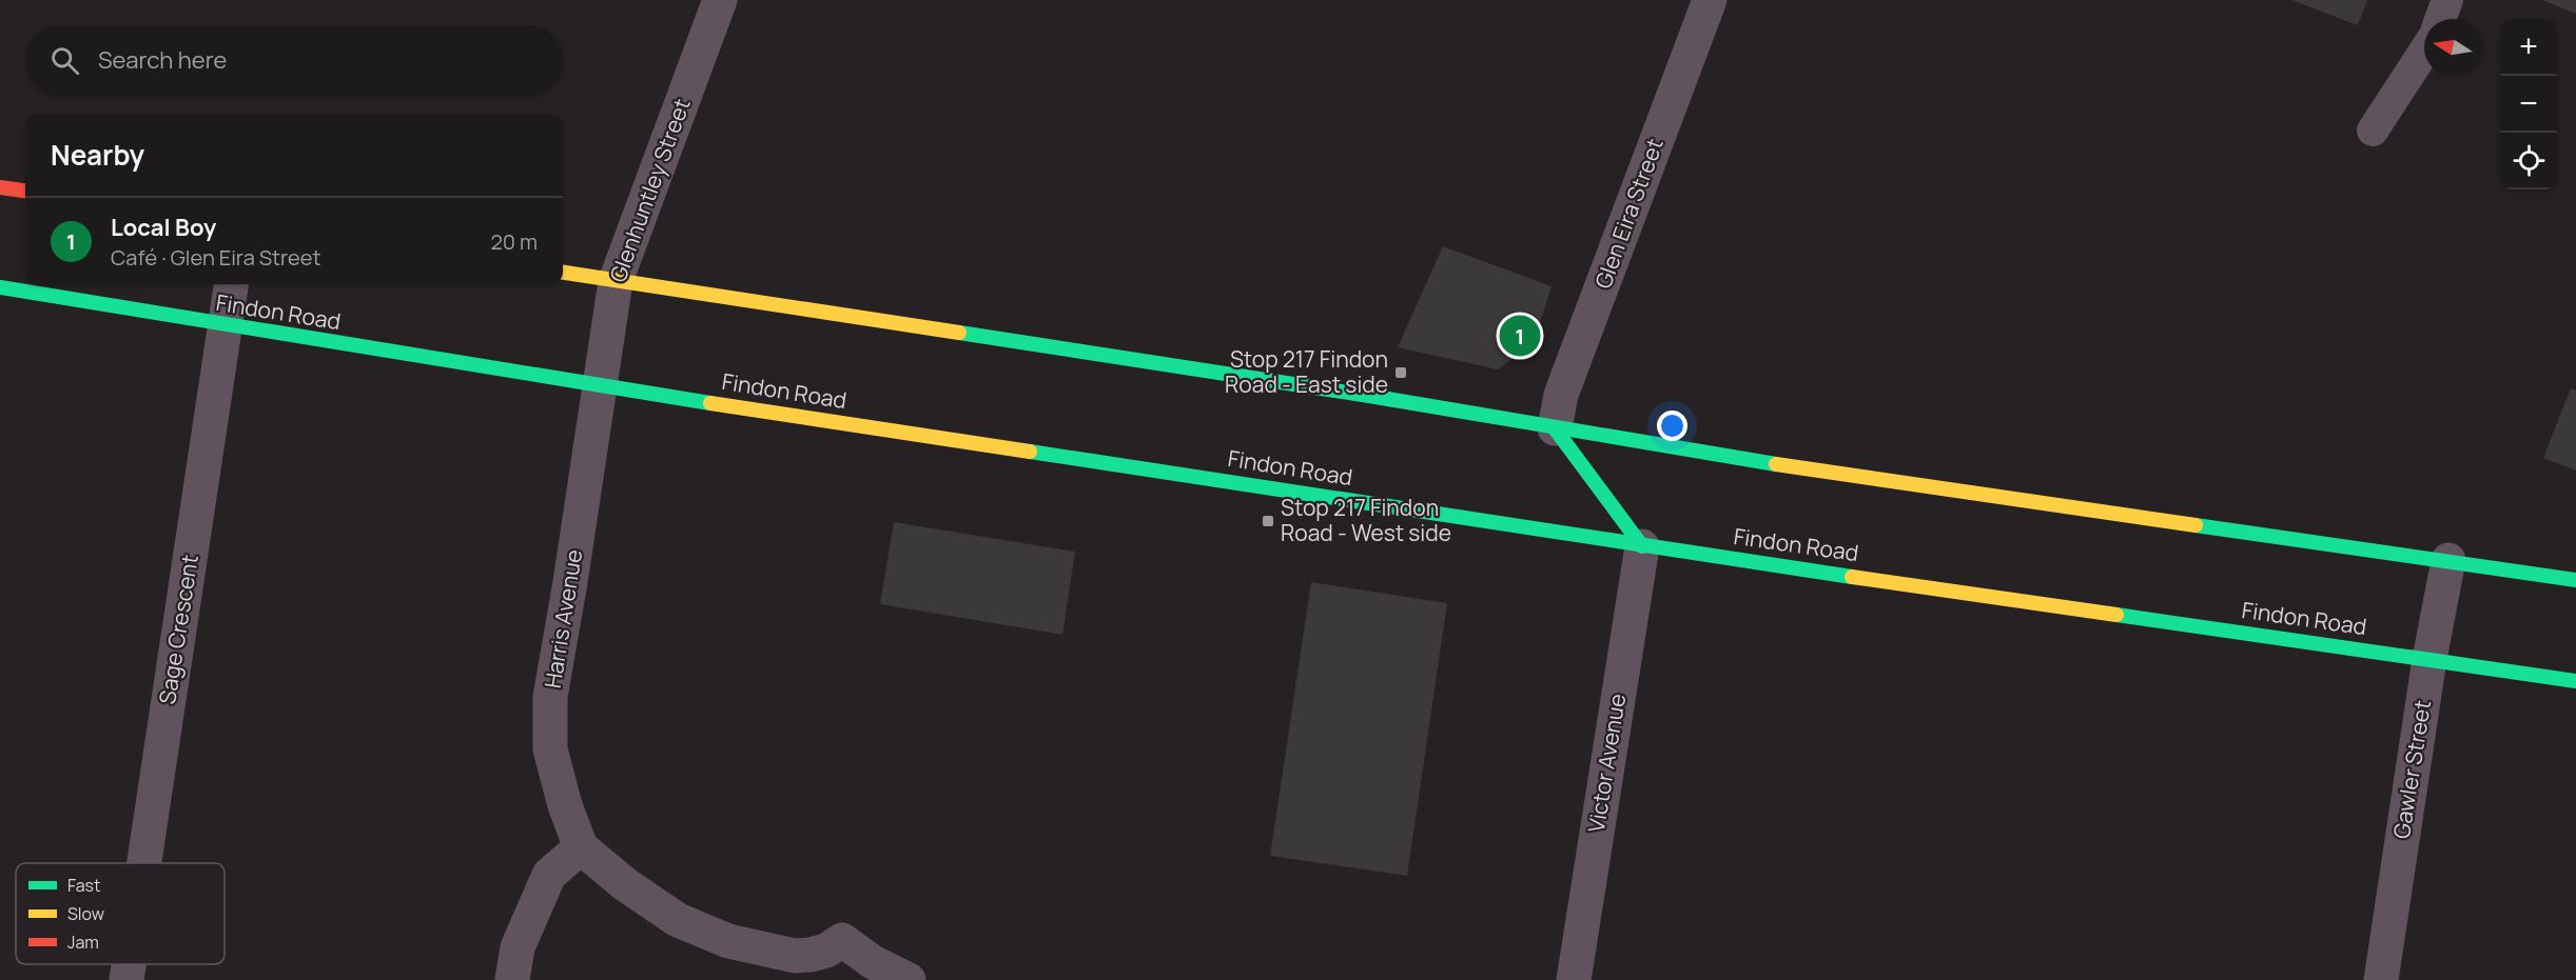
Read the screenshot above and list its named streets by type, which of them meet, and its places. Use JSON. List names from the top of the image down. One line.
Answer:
{"streets":{"main road":["Findon Road"],"street":["Glenhuntley Street","Glen Eira Street","Harris Avenue","Sage Crescent","Victor Avenue","Gawler Street"]},"crossings":[["Glenhuntley Street","Findon Road"],["Glenhuntley Street","Harris Avenue"],["Findon Road","Harris Avenue"],["Findon Road","Sage Crescent"],["Findon Road","Victor Avenue"],["Findon Road","Gawler Street"]],"places":{"transit":["Stop 217 Findon Road - East side","Stop 217 Findon Road - West side"]},"legend":["Fast","Slow","Jam"],"north":"left","page":{"map_buttons":["+","−"],"search":"Search here","heading":"Nearby","list":[{"mark":"1","name":"Local Boy","note":"Café · Glen Eira Street","value":"20 m"}],"pins":"1"}}
